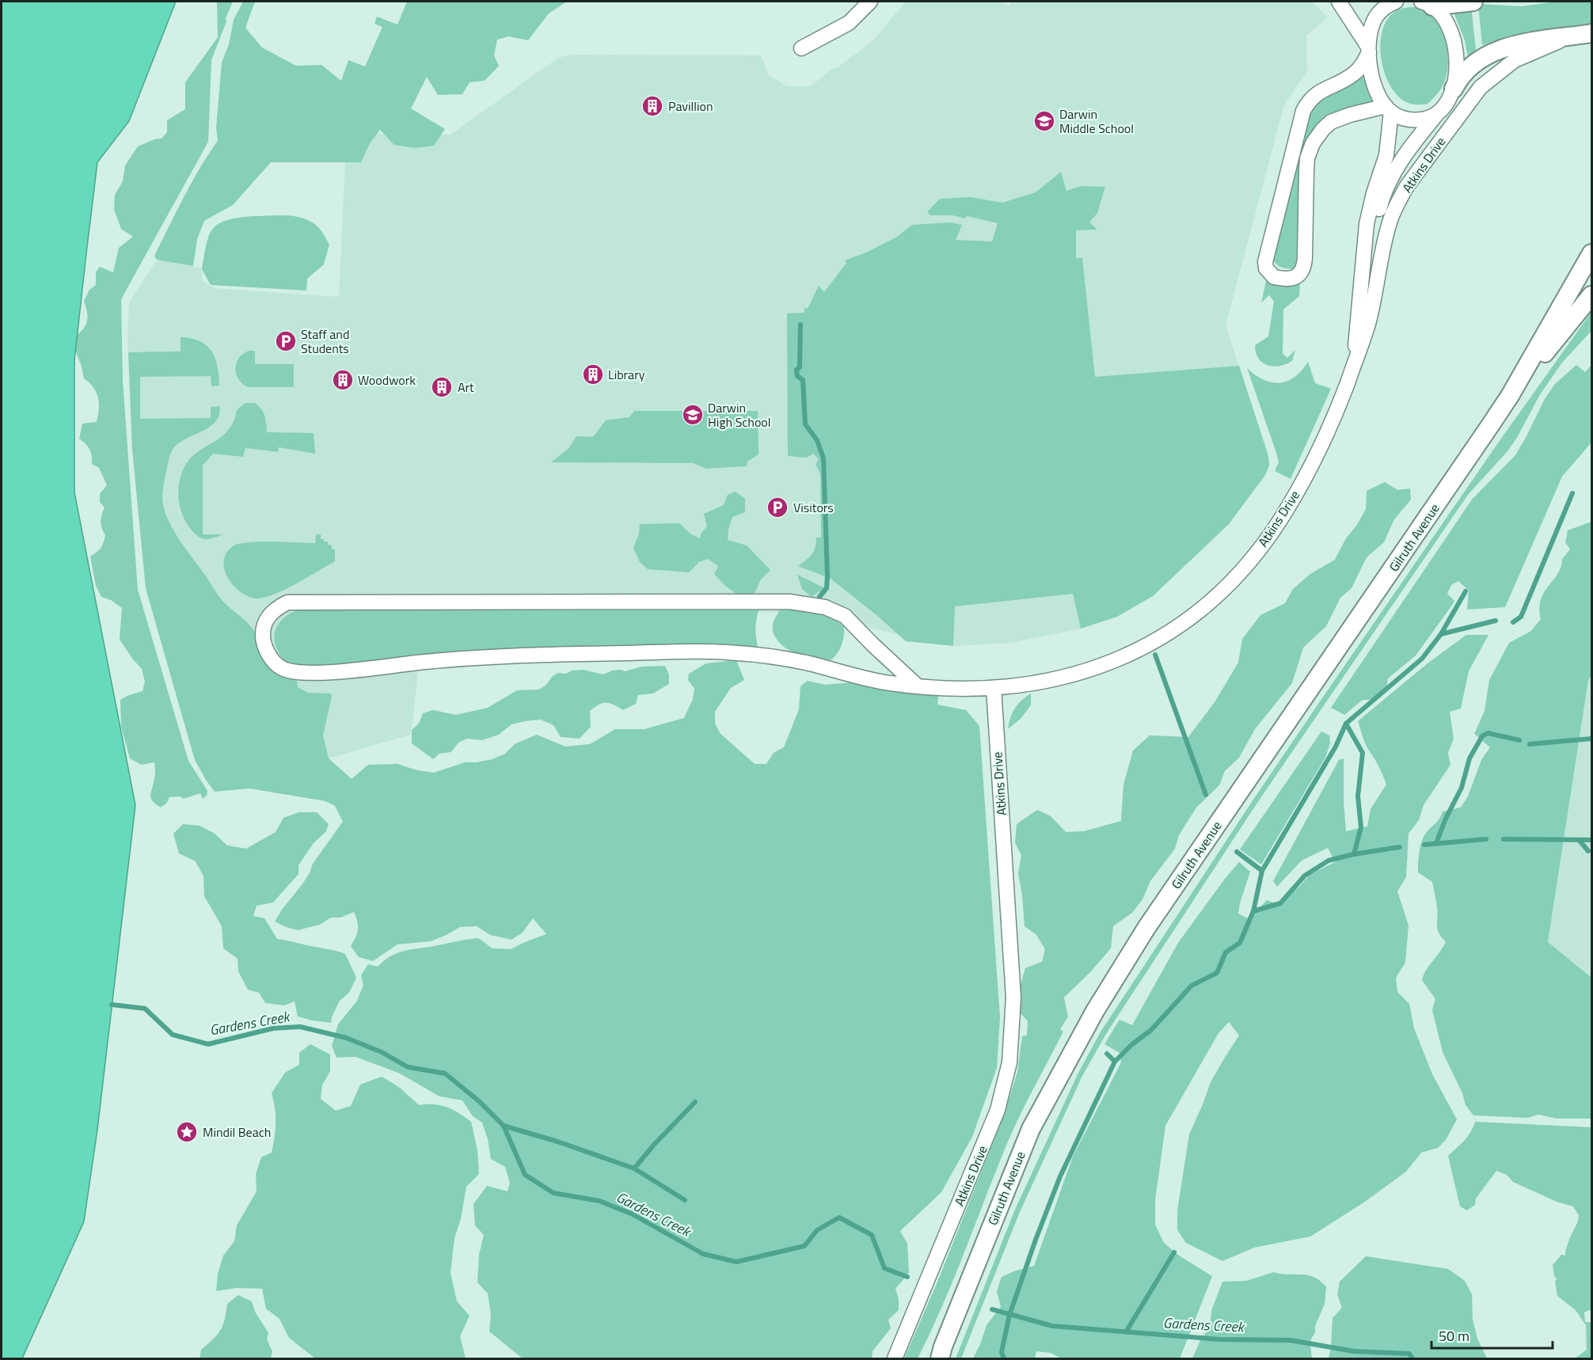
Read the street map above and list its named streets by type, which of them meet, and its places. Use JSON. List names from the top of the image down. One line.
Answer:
{"streets":{"street":["Atkins Drive","Gilruth Avenue"]},"water":["Gardens Creek"],"places":{"building":["Pavillion","Library","Woodwork","Art"],"school or university":["Darwin Middle School","Darwin High School"],"parking":["Staff and Students","Visitors"],"place":["Mindil Beach"]},"scale_bar":"50 m"}
